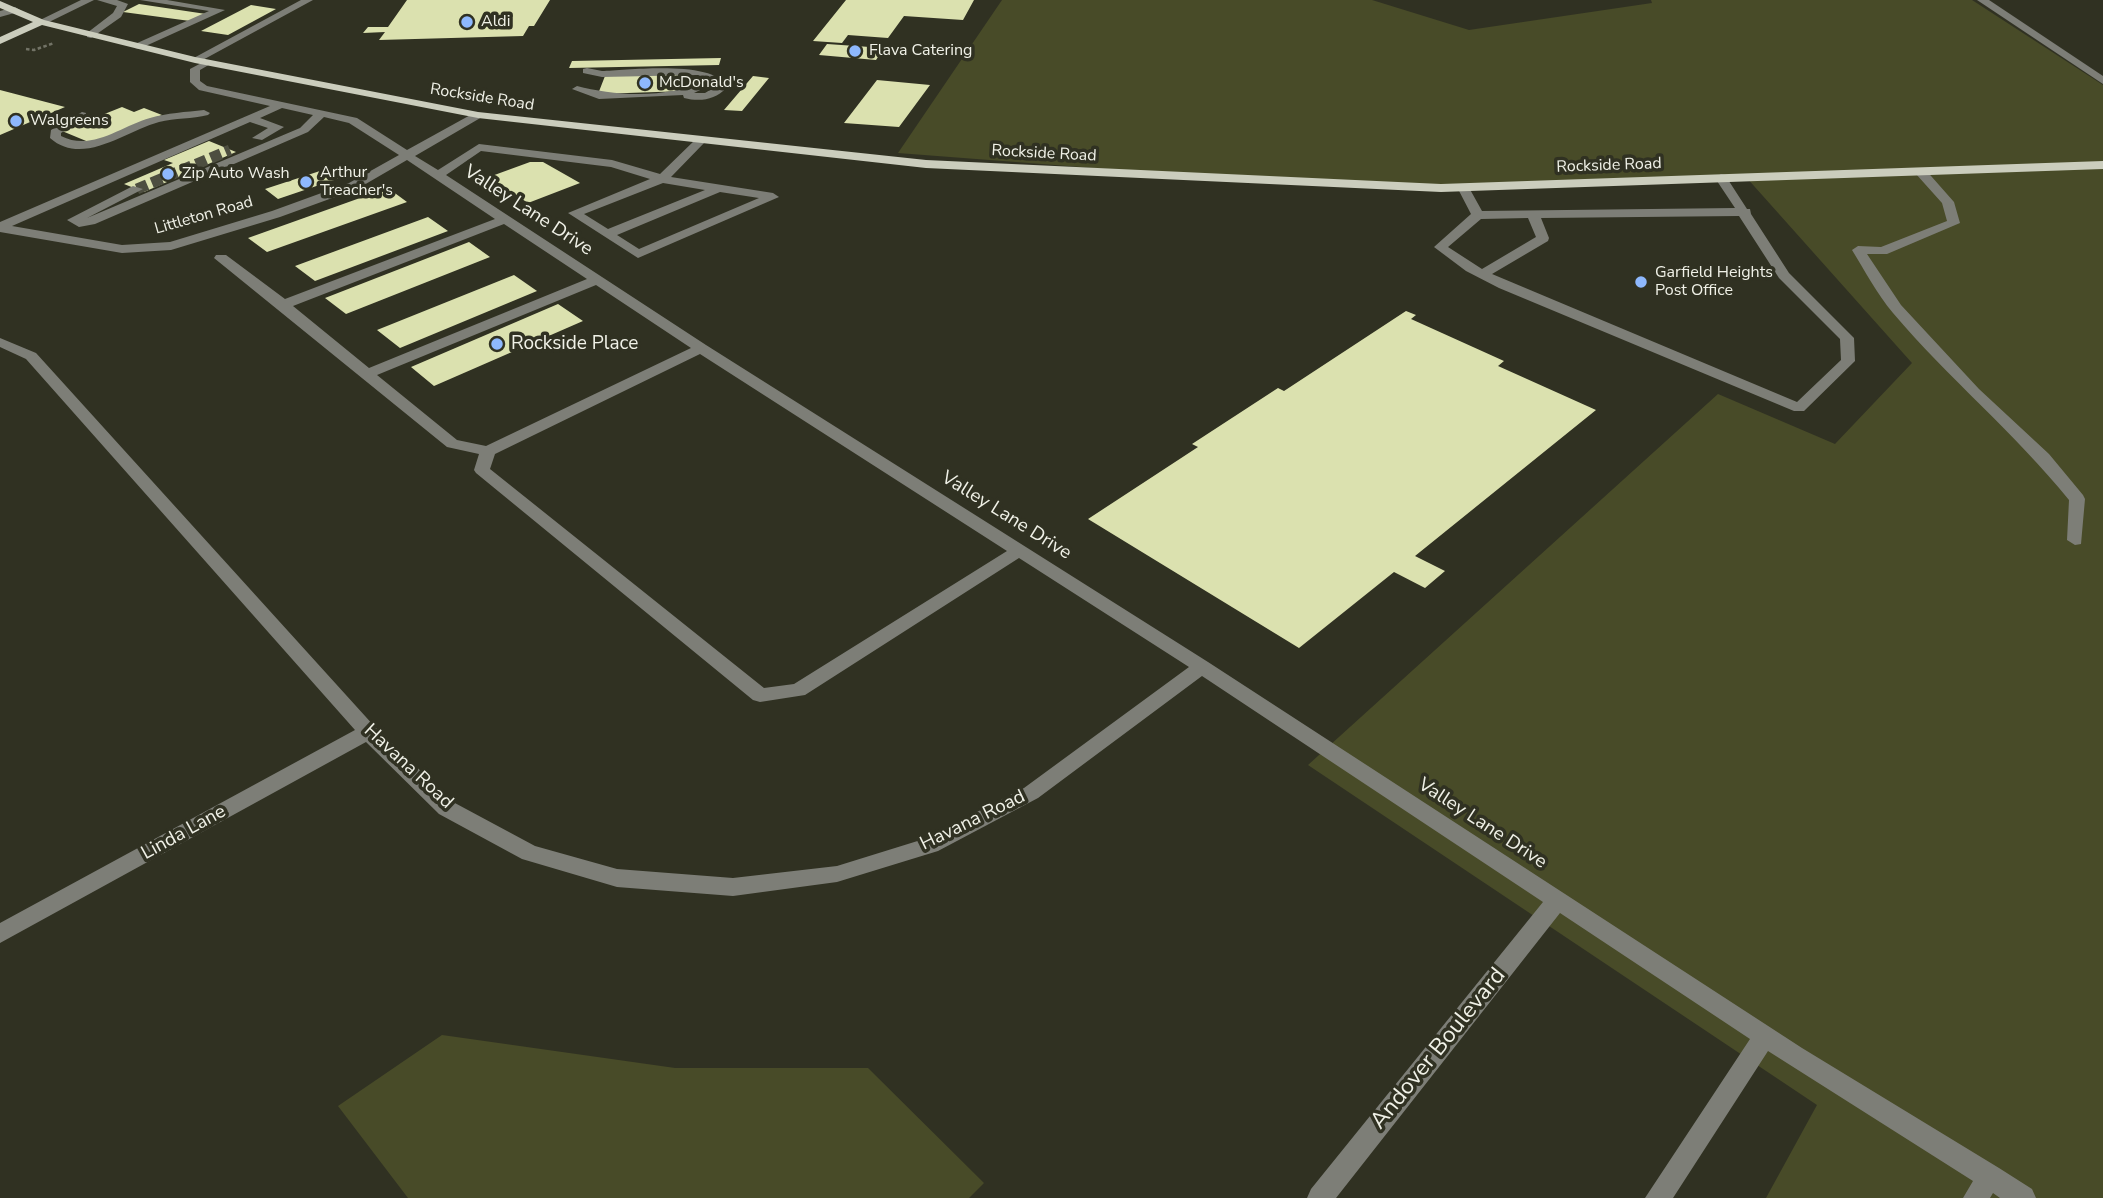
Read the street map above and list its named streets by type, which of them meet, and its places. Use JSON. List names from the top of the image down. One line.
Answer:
{"streets":{"main road":["Rockside Road"],"street":["Valley Lane Drive","Littleton Road","Havana Road","Linda Lane","Andover Boulevard"]},"crossings":[["Rockside Road","Valley Lane Drive"],["Rockside Road","Littleton Road"],["Valley Lane Drive","Littleton Road"],["Valley Lane Drive","Havana Road"],["Valley Lane Drive","Andover Boulevard"],["Havana Road","Linda Lane"]],"places":["Aldi","Flava Catering","McDonald's","Walgreens","Zip Auto Wash","Arthur Treacher's","Garfield Heights Post Office","Rockside Place"]}
